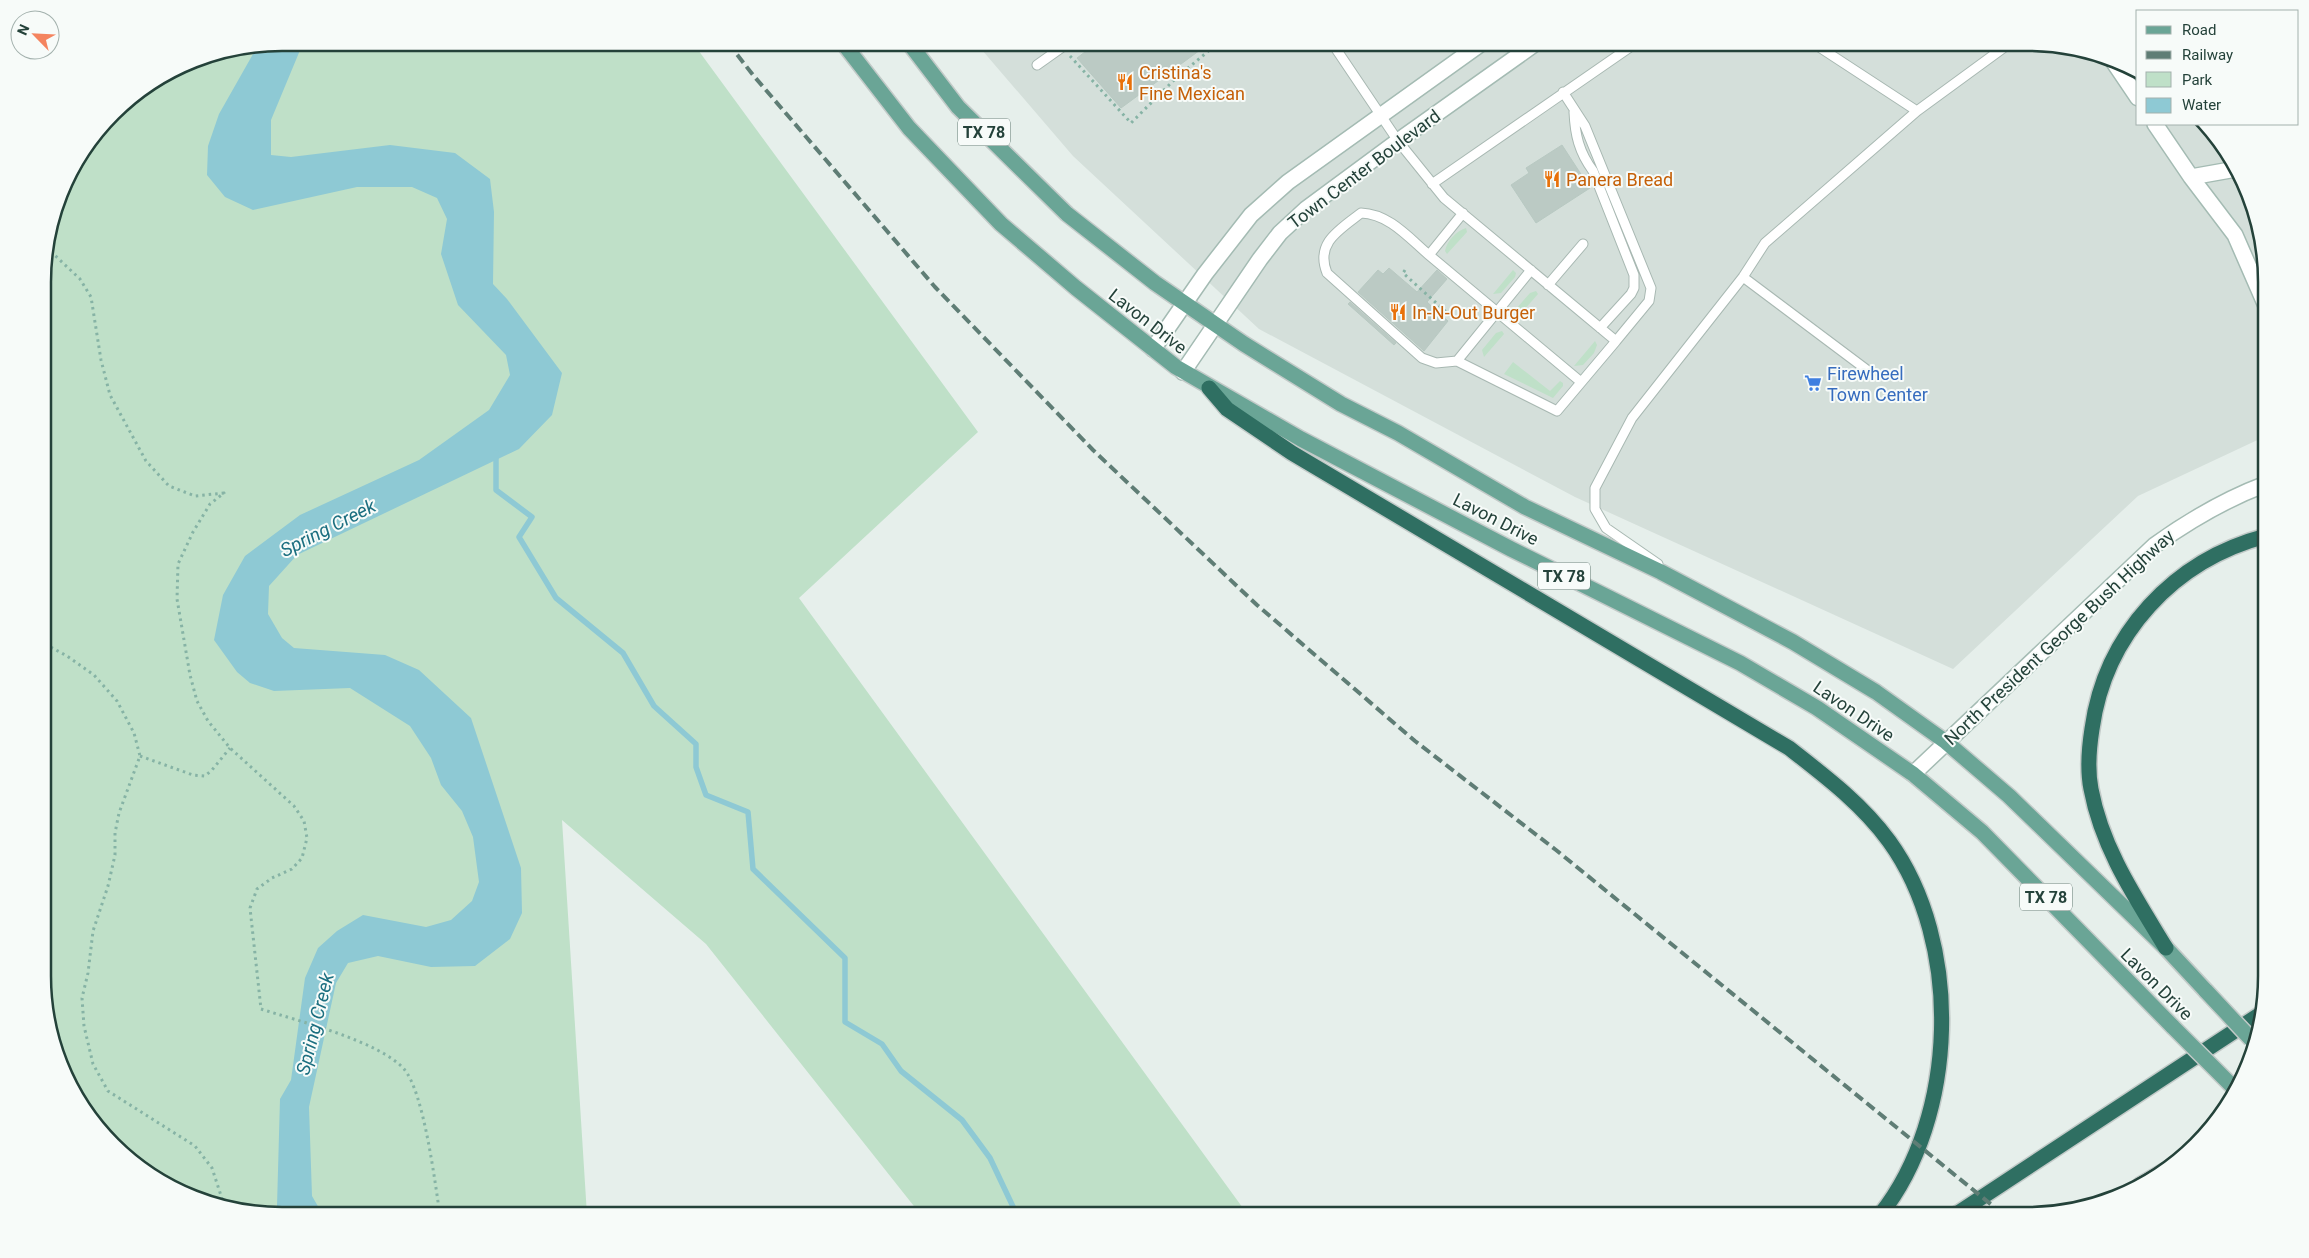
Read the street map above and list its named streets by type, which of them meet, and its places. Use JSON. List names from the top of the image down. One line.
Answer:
{"streets":{"main road":["TX 78","Lavon Drive"],"street":["Town Center Boulevard","North President George Bush Highway"]},"crossings":[["Town Center Boulevard","Lavon Drive"],["Lavon Drive","North President George Bush Highway"]],"water":["Spring Creek"],"places":{"restaurant":["Cristina's Fine Mexican","Panera Bread","In-N-Out Burger"],"supermarket":["Firewheel Town Center"]},"legend":["Road","Railway","Park","Water"],"north":"top left"}
